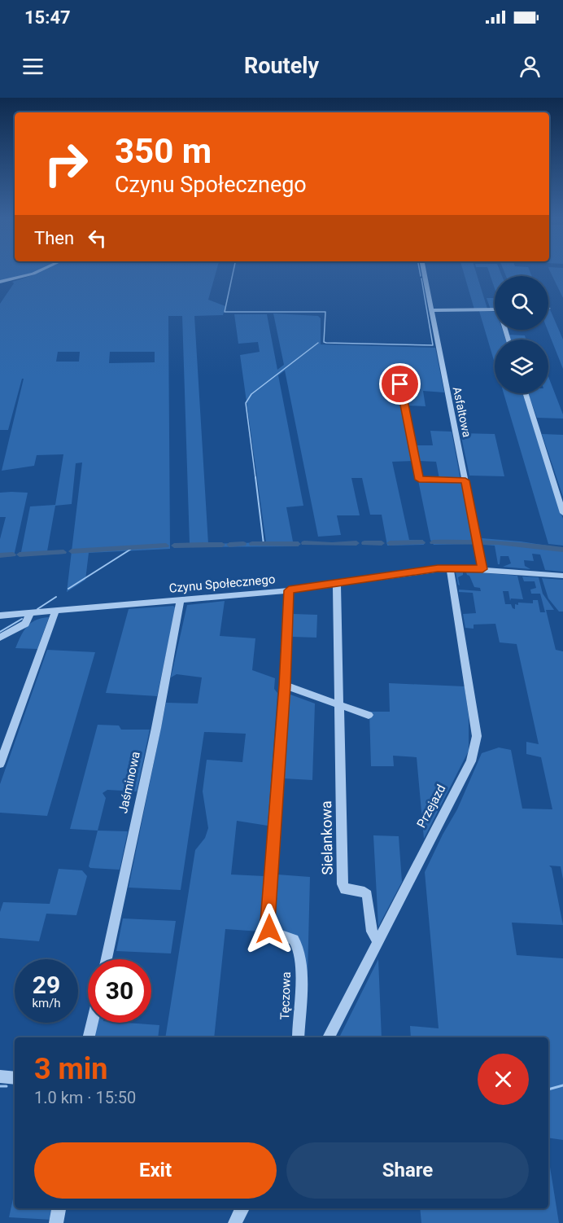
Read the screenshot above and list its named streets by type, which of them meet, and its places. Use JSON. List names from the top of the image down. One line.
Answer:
{"streets":{"street":["Asfaltowa","Czynu Społecznego","Jaśminowa","Przejazd","Sielankowa","Tęczowa"]},"crossings":[["Asfaltowa","Czynu Społecznego"],["Czynu Społecznego","Jaśminowa"],["Czynu Społecznego","Przejazd"],["Czynu Społecznego","Tęczowa"],["Przejazd","Sielankowa"]],"page":{"status":"15:47","header":"Routely","turn":["350 m","Czynu Społecznego"],"then":"Then","speed":"29 km/h","limit":"30","heading":["3 min","1.0 km · 15:50"],"buttons":["Exit","Share"]}}
